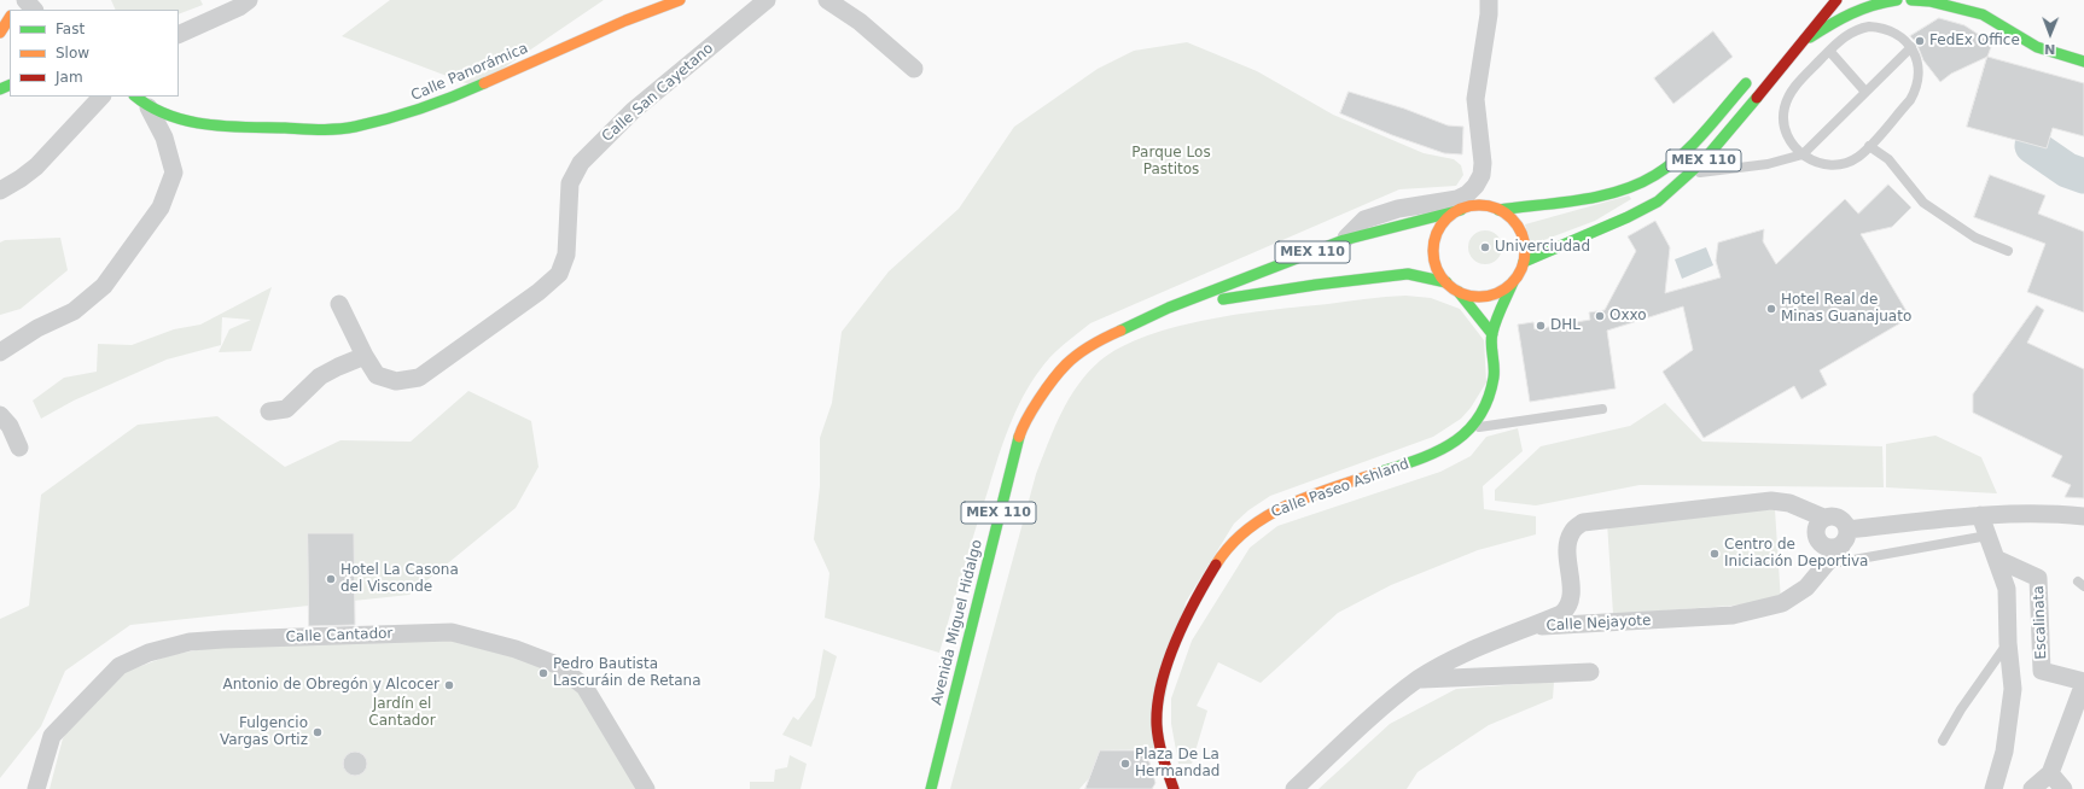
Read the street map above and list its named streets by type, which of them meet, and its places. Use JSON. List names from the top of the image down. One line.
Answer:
{"streets":{"main road":["Calle Panorámica","MEX 110","Calle Paseo Ashland","Avenida Miguel Hidalgo"],"street":["Calle San Cayetano","Escalinata","Calle Nejayote","Calle Cantador"]},"crossings":[["MEX 110","Calle Paseo Ashland"],["MEX 110","Avenida Miguel Hidalgo"]],"parks":["Parque Los Pastitos","Jardín el Cantador"],"places":["FedEx Office","Univerciudad","Hotel Real de Minas Guanajuato","Oxxo","DHL","Centro de Iniciación Deportiva","Hotel La Casona del Visconde","Pedro Bautista Lascuráin de Retana","Antonio de Obregón y Alcocer","Fulgencio Vargas Ortiz","Plaza De La Hermandad"],"legend":["Fast","Slow","Jam"],"north":"bottom"}
